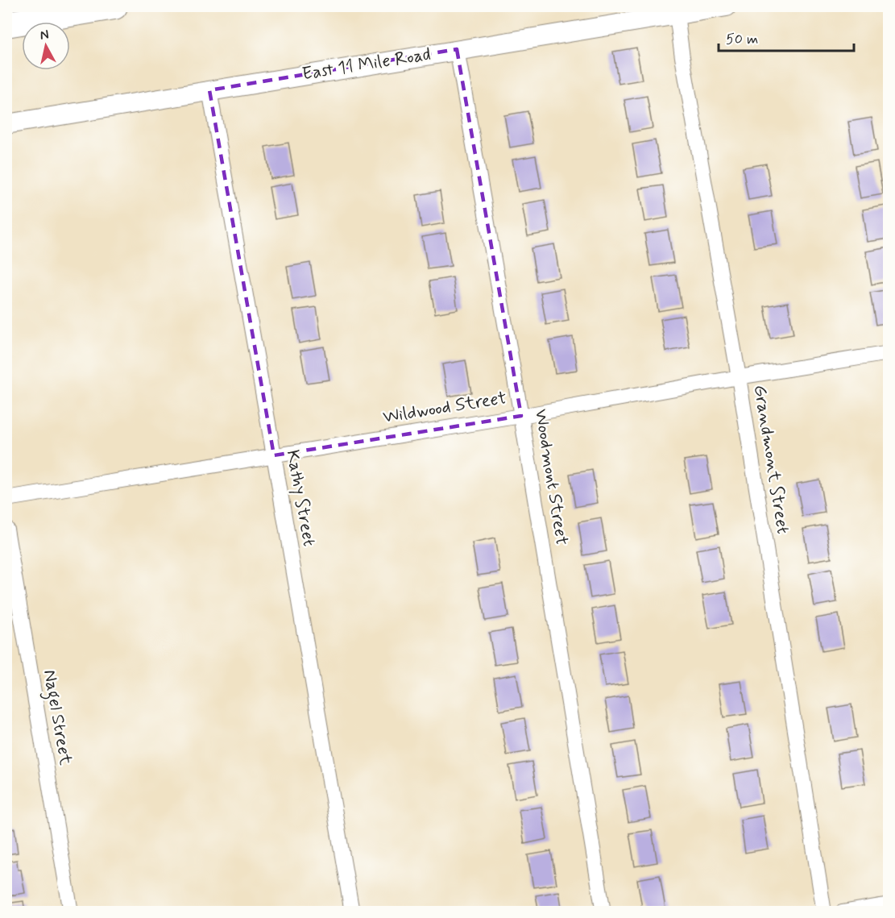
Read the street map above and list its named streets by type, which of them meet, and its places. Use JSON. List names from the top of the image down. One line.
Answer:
{"streets":{"main road":["East 11 Mile Road"],"street":["Wildwood Street","Grandmont Street","Woodmont Street","Kathy Street","Nagel Street"]},"crossings":[["East 11 Mile Road","Grandmont Street"],["East 11 Mile Road","Woodmont Street"],["East 11 Mile Road","Kathy Street"],["Wildwood Street","Grandmont Street"],["Wildwood Street","Woodmont Street"],["Wildwood Street","Kathy Street"]],"scale_bar":"50 m","north":"top"}
